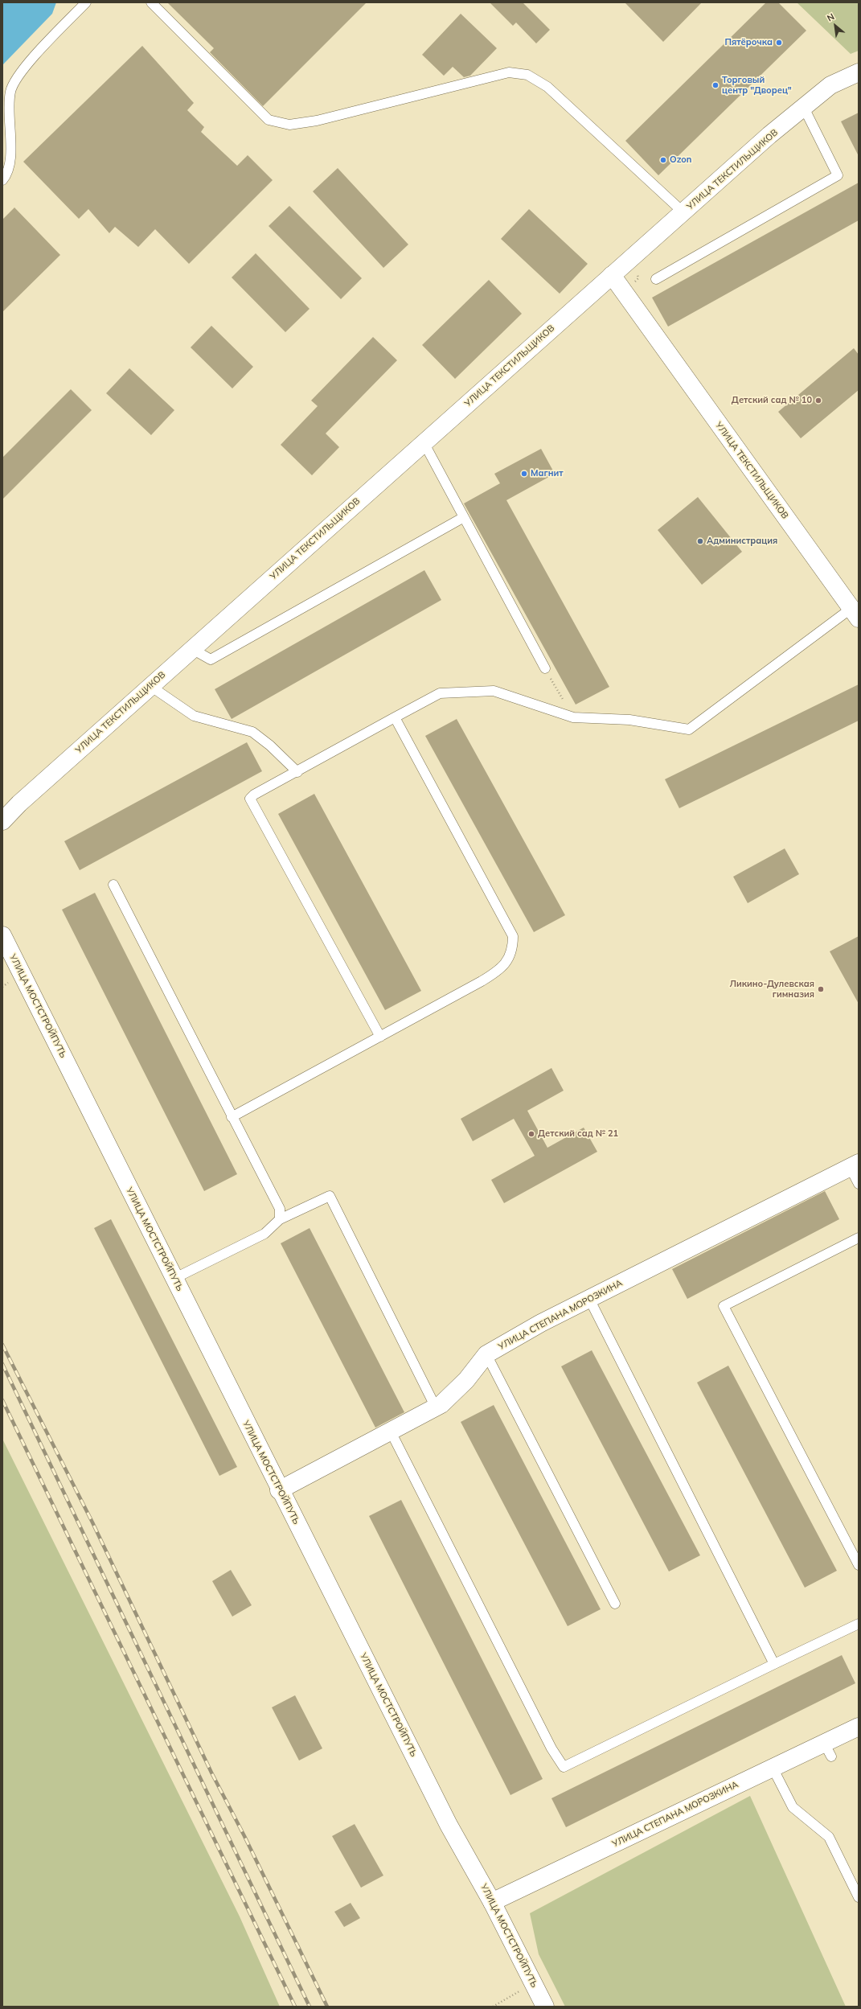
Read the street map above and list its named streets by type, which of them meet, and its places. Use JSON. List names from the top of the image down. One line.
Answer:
{"streets":{"street":["УЛИЦА ТЕКСТИЛЬЩИКОВ","УЛИЦА МОСТСТРОЙПУТЬ","УЛИЦА СТЕПАНА МОРОЗКИНА"]},"crossings":[["УЛИЦА МОСТСТРОЙПУТЬ","УЛИЦА СТЕПАНА МОРОЗКИНА"]],"places":["Пятёрочка","Торговый центр \"Дворец\"","Ozon","Детский сад № 10","Магнит","Администрация","Ликино-Дулевская гимназия","Детский сад № 21"],"north":"top left"}
